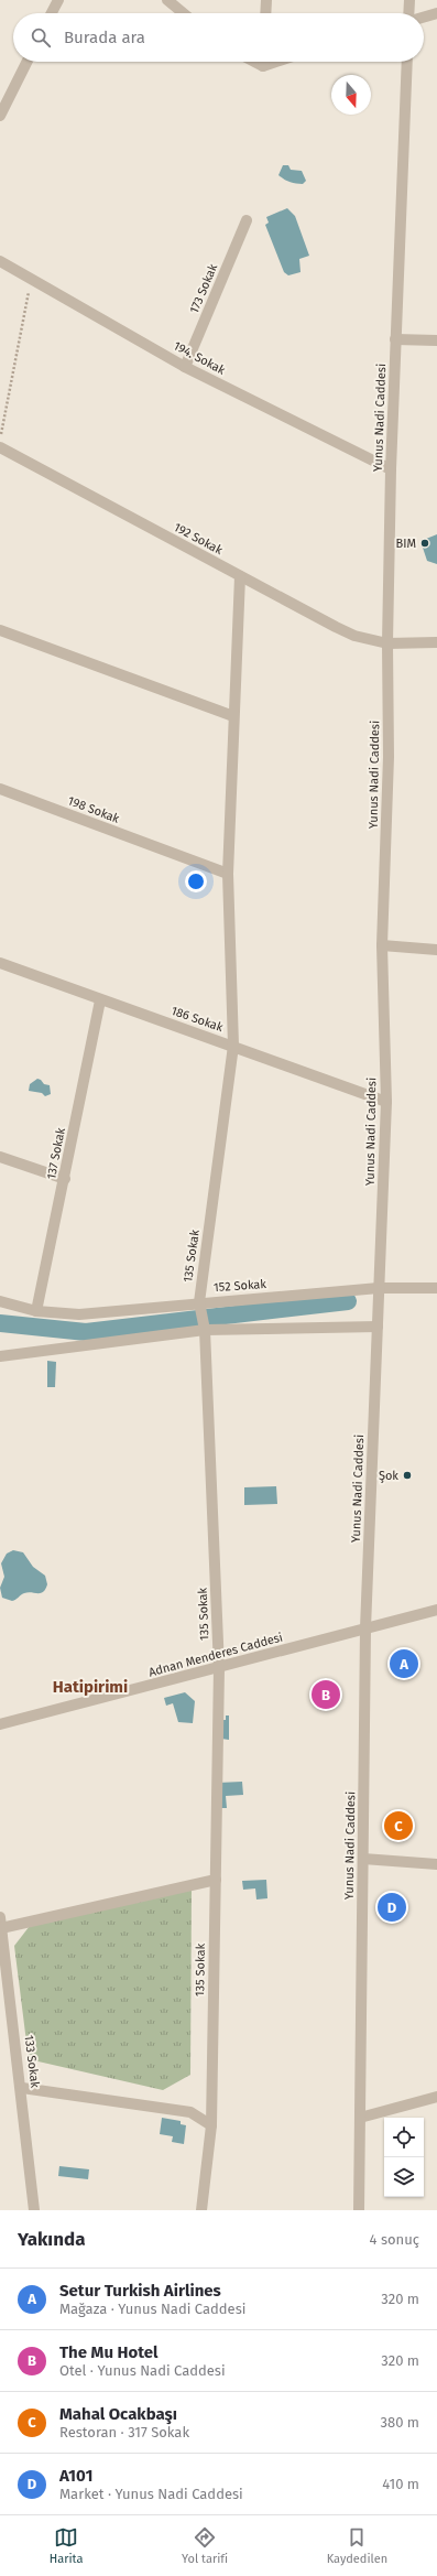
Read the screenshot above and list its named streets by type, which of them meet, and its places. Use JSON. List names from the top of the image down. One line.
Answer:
{"streets":{"street":["173 Sokak","194. Sokak","Yunus Nadi Caddesi","192 Sokak","198 Sokak","186 Sokak","137 Sokak","135 Sokak","152 Sokak","Adnan Menderes Caddesi","133 Sokak"]},"crossings":[["173 Sokak","194. Sokak"],["194. Sokak","Yunus Nadi Caddesi"],["Yunus Nadi Caddesi","192 Sokak"],["Yunus Nadi Caddesi","186 Sokak"],["Yunus Nadi Caddesi","152 Sokak"],["Yunus Nadi Caddesi","Adnan Menderes Caddesi"],["192 Sokak","135 Sokak"],["198 Sokak","135 Sokak"],["186 Sokak","137 Sokak"],["186 Sokak","135 Sokak"],["137 Sokak","152 Sokak"],["135 Sokak","152 Sokak"],["135 Sokak","Adnan Menderes Caddesi"]],"districts":["Hatipirimi"],"places":["BIM","Şok"],"north":"bottom","page":{"search":"Burada ara","pins":["A","B","C","D"],"heading":["Yakında","4 sonuç"],"list":[{"mark":"A","name":"Setur Turkish Airlines","note":"Mağaza · Yunus Nadi Caddesi","value":"320 m"},{"mark":"B","name":"The Mu Hotel","note":"Otel · Yunus Nadi Caddesi","value":"320 m"},{"mark":"C","name":"Mahal Ocakbaşı","note":"Restoran · 317 Sokak","value":"380 m"},{"mark":"D","name":"A101","note":"Market · Yunus Nadi Caddesi","value":"410 m"}],"nav":["Harita","Yol tarifi","Kaydedilen"]}}
